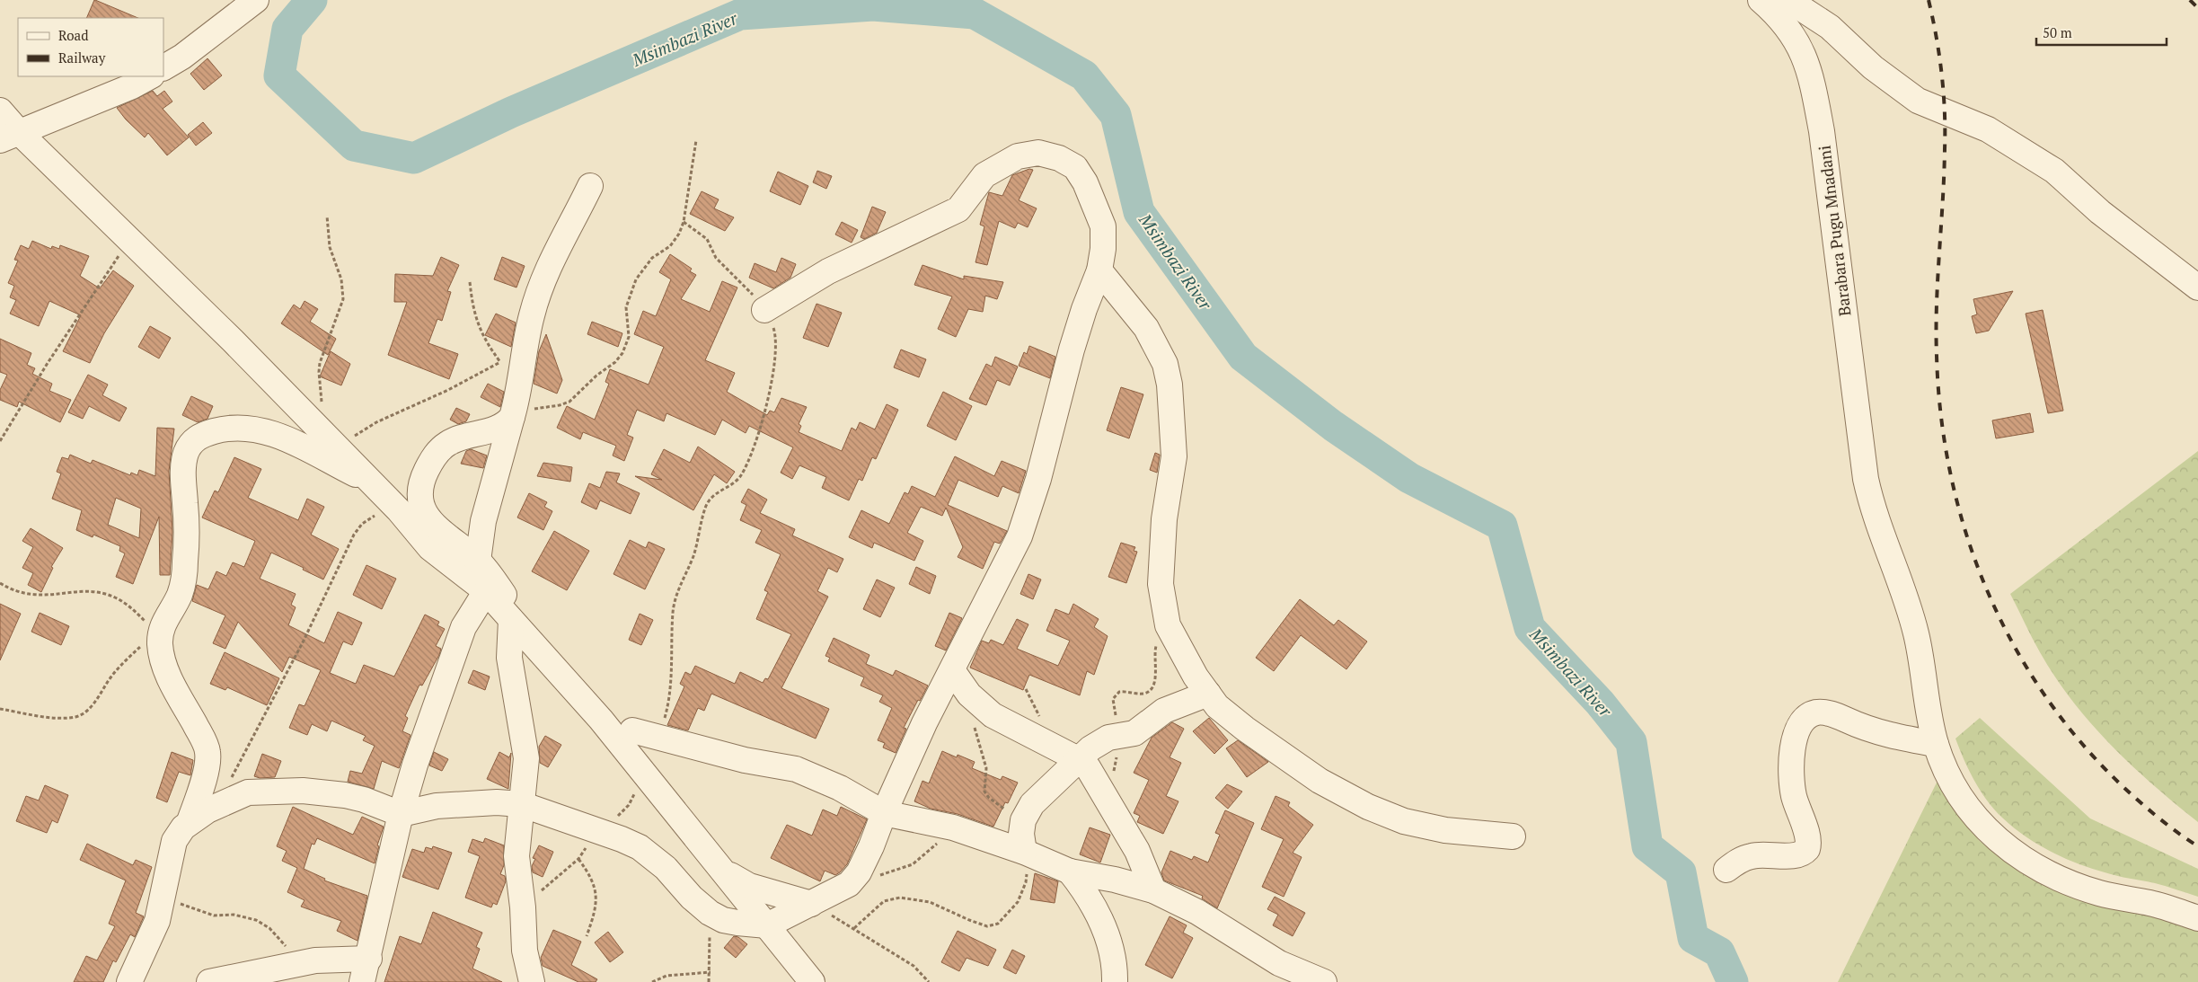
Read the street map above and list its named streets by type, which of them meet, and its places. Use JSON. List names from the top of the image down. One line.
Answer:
{"streets":{"street":["Barabara Pugu Mnadani"]},"water":["Msimbazi River"],"legend":["Road","Railway"],"scale_bar":"50 m"}
